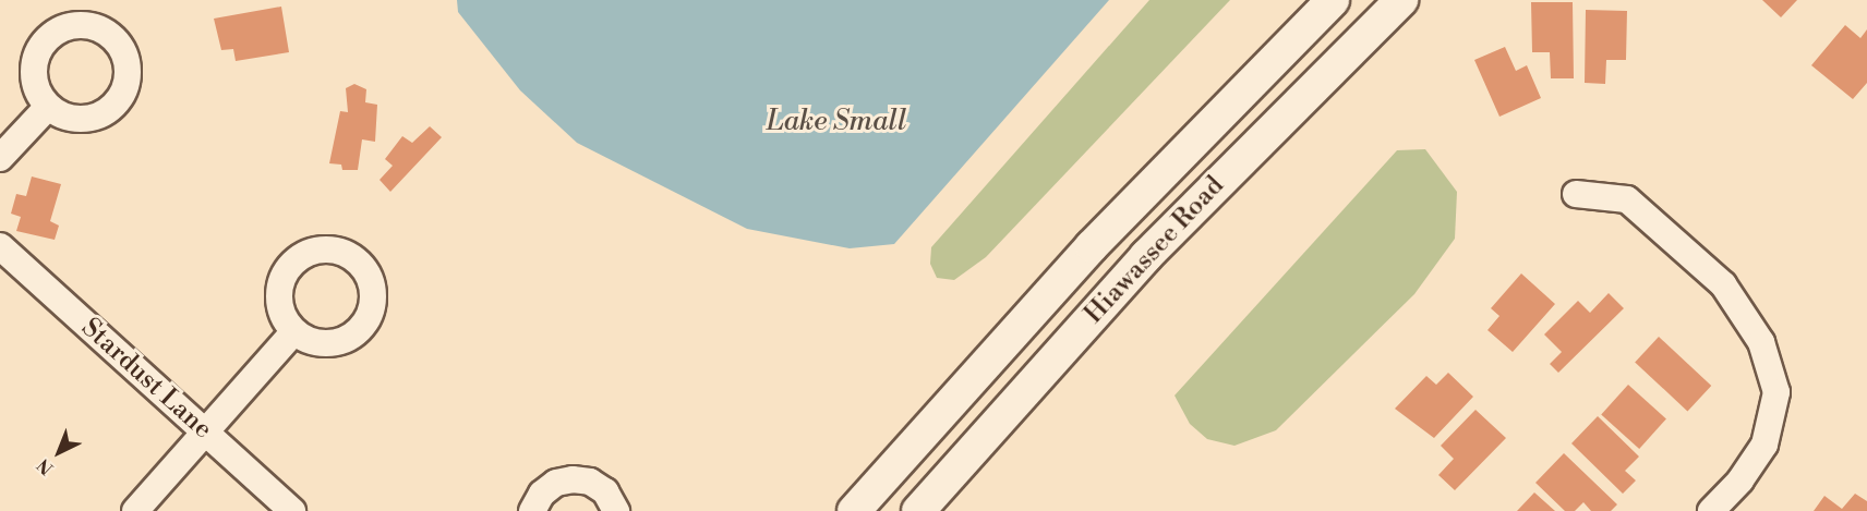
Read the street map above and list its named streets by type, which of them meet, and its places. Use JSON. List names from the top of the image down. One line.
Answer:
{"streets":{"street":["Hiawassee Road","Stardust Lane"]},"water":["Lake Small"],"north":"bottom left"}
